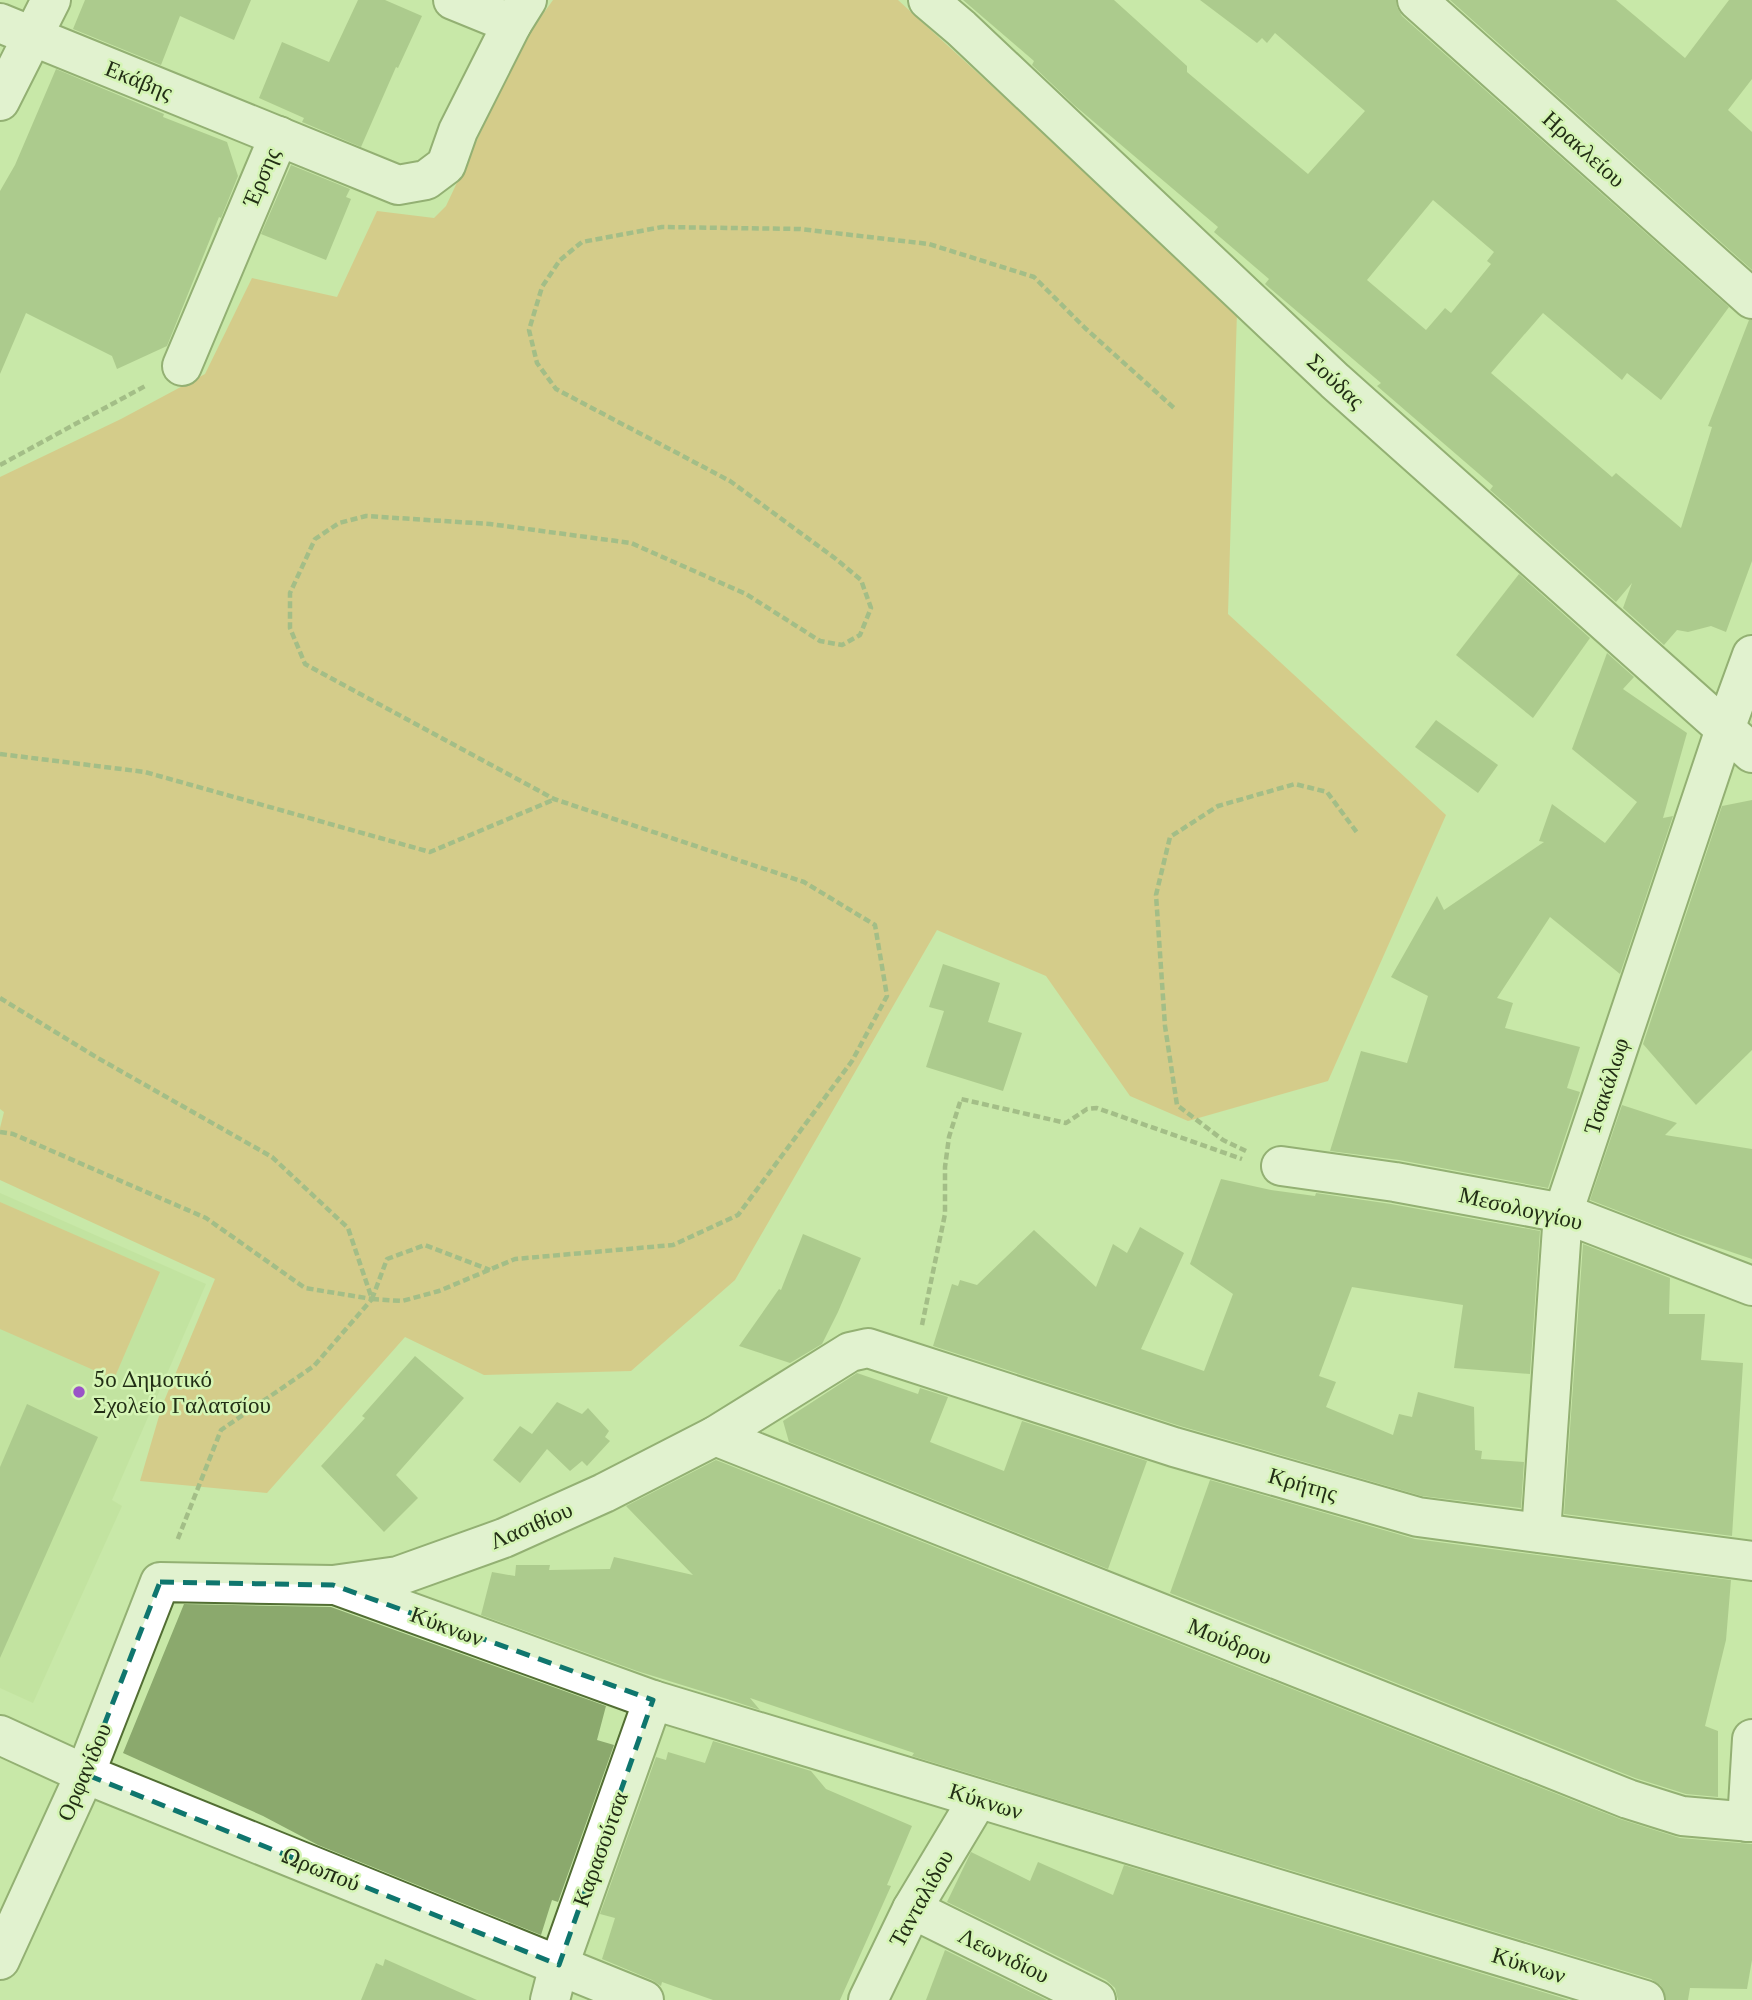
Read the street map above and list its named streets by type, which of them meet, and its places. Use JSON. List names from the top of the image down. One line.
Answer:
{"streets":{"street":["Εκάβης","Ηρακλείου","Έρσης","Σούδας","Τσακάλωφ","Μεσολογγίου","Κρήτης","Λασιθίου","Κύκνων","Μούδρου","Ορφανίδου","Καρασούτσα","Ωρωπού","Τανταλίδου","Λεωνιδίου"]},"crossings":[["Εκάβης","Έρσης"],["Σούδας","Τσακάλωφ"],["Τσακάλωφ","Μεσολογγίου"],["Τσακάλωφ","Κρήτης"],["Κρήτης","Λασιθίου"],["Λασιθίου","Κύκνων"],["Λασιθίου","Μούδρου"],["Λασιθίου","Ορφανίδου"],["Κύκνων","Καρασούτσα"],["Κύκνων","Τανταλίδου"],["Ορφανίδου","Ωρωπού"],["Καρασούτσα","Ωρωπού"],["Τανταλίδου","Λεωνιδίου"]],"places":["5ο Δημοτικό Σχολείο Γαλατσίου"]}
